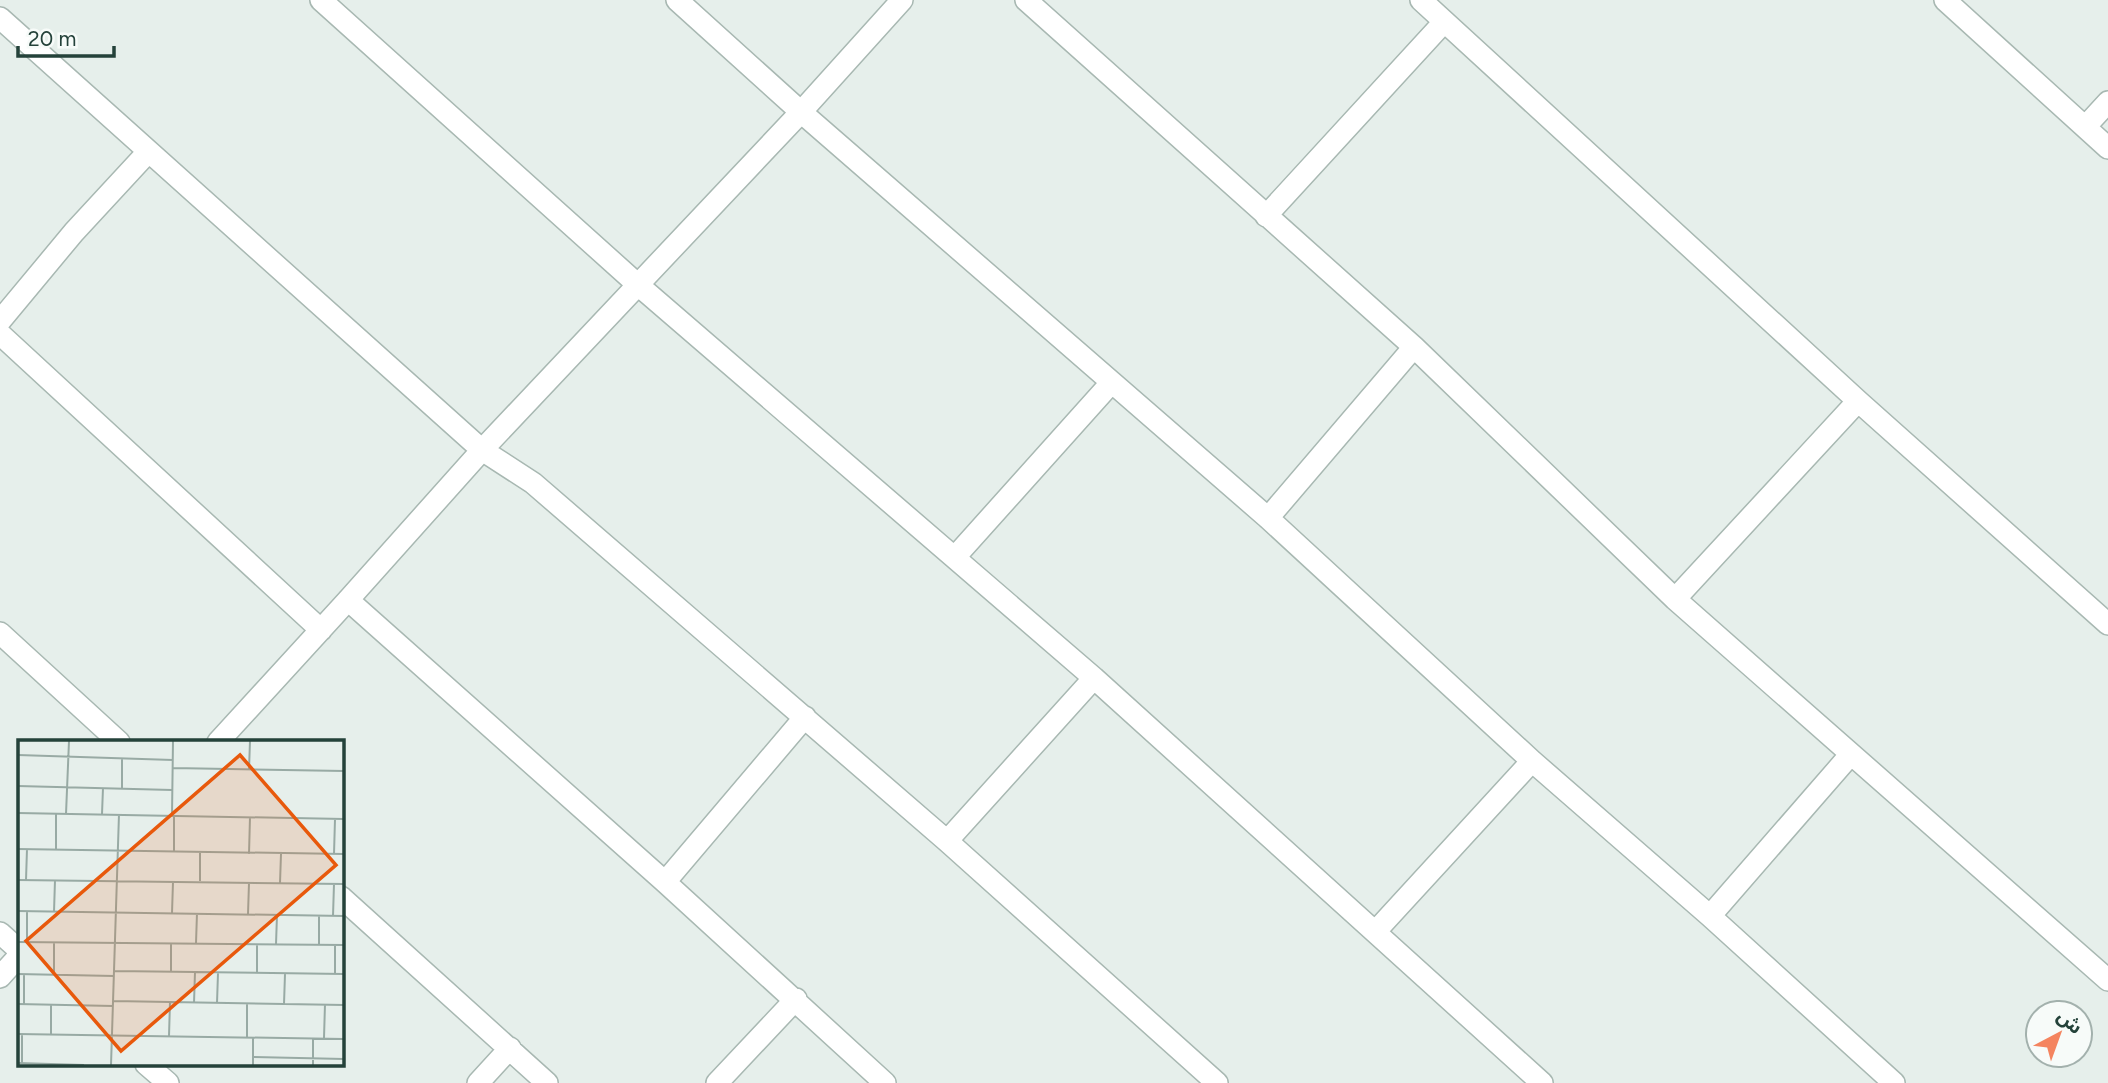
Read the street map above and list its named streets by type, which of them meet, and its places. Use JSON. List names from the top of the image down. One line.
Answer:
{"scale_bar":"20 m","north":"top right"}
